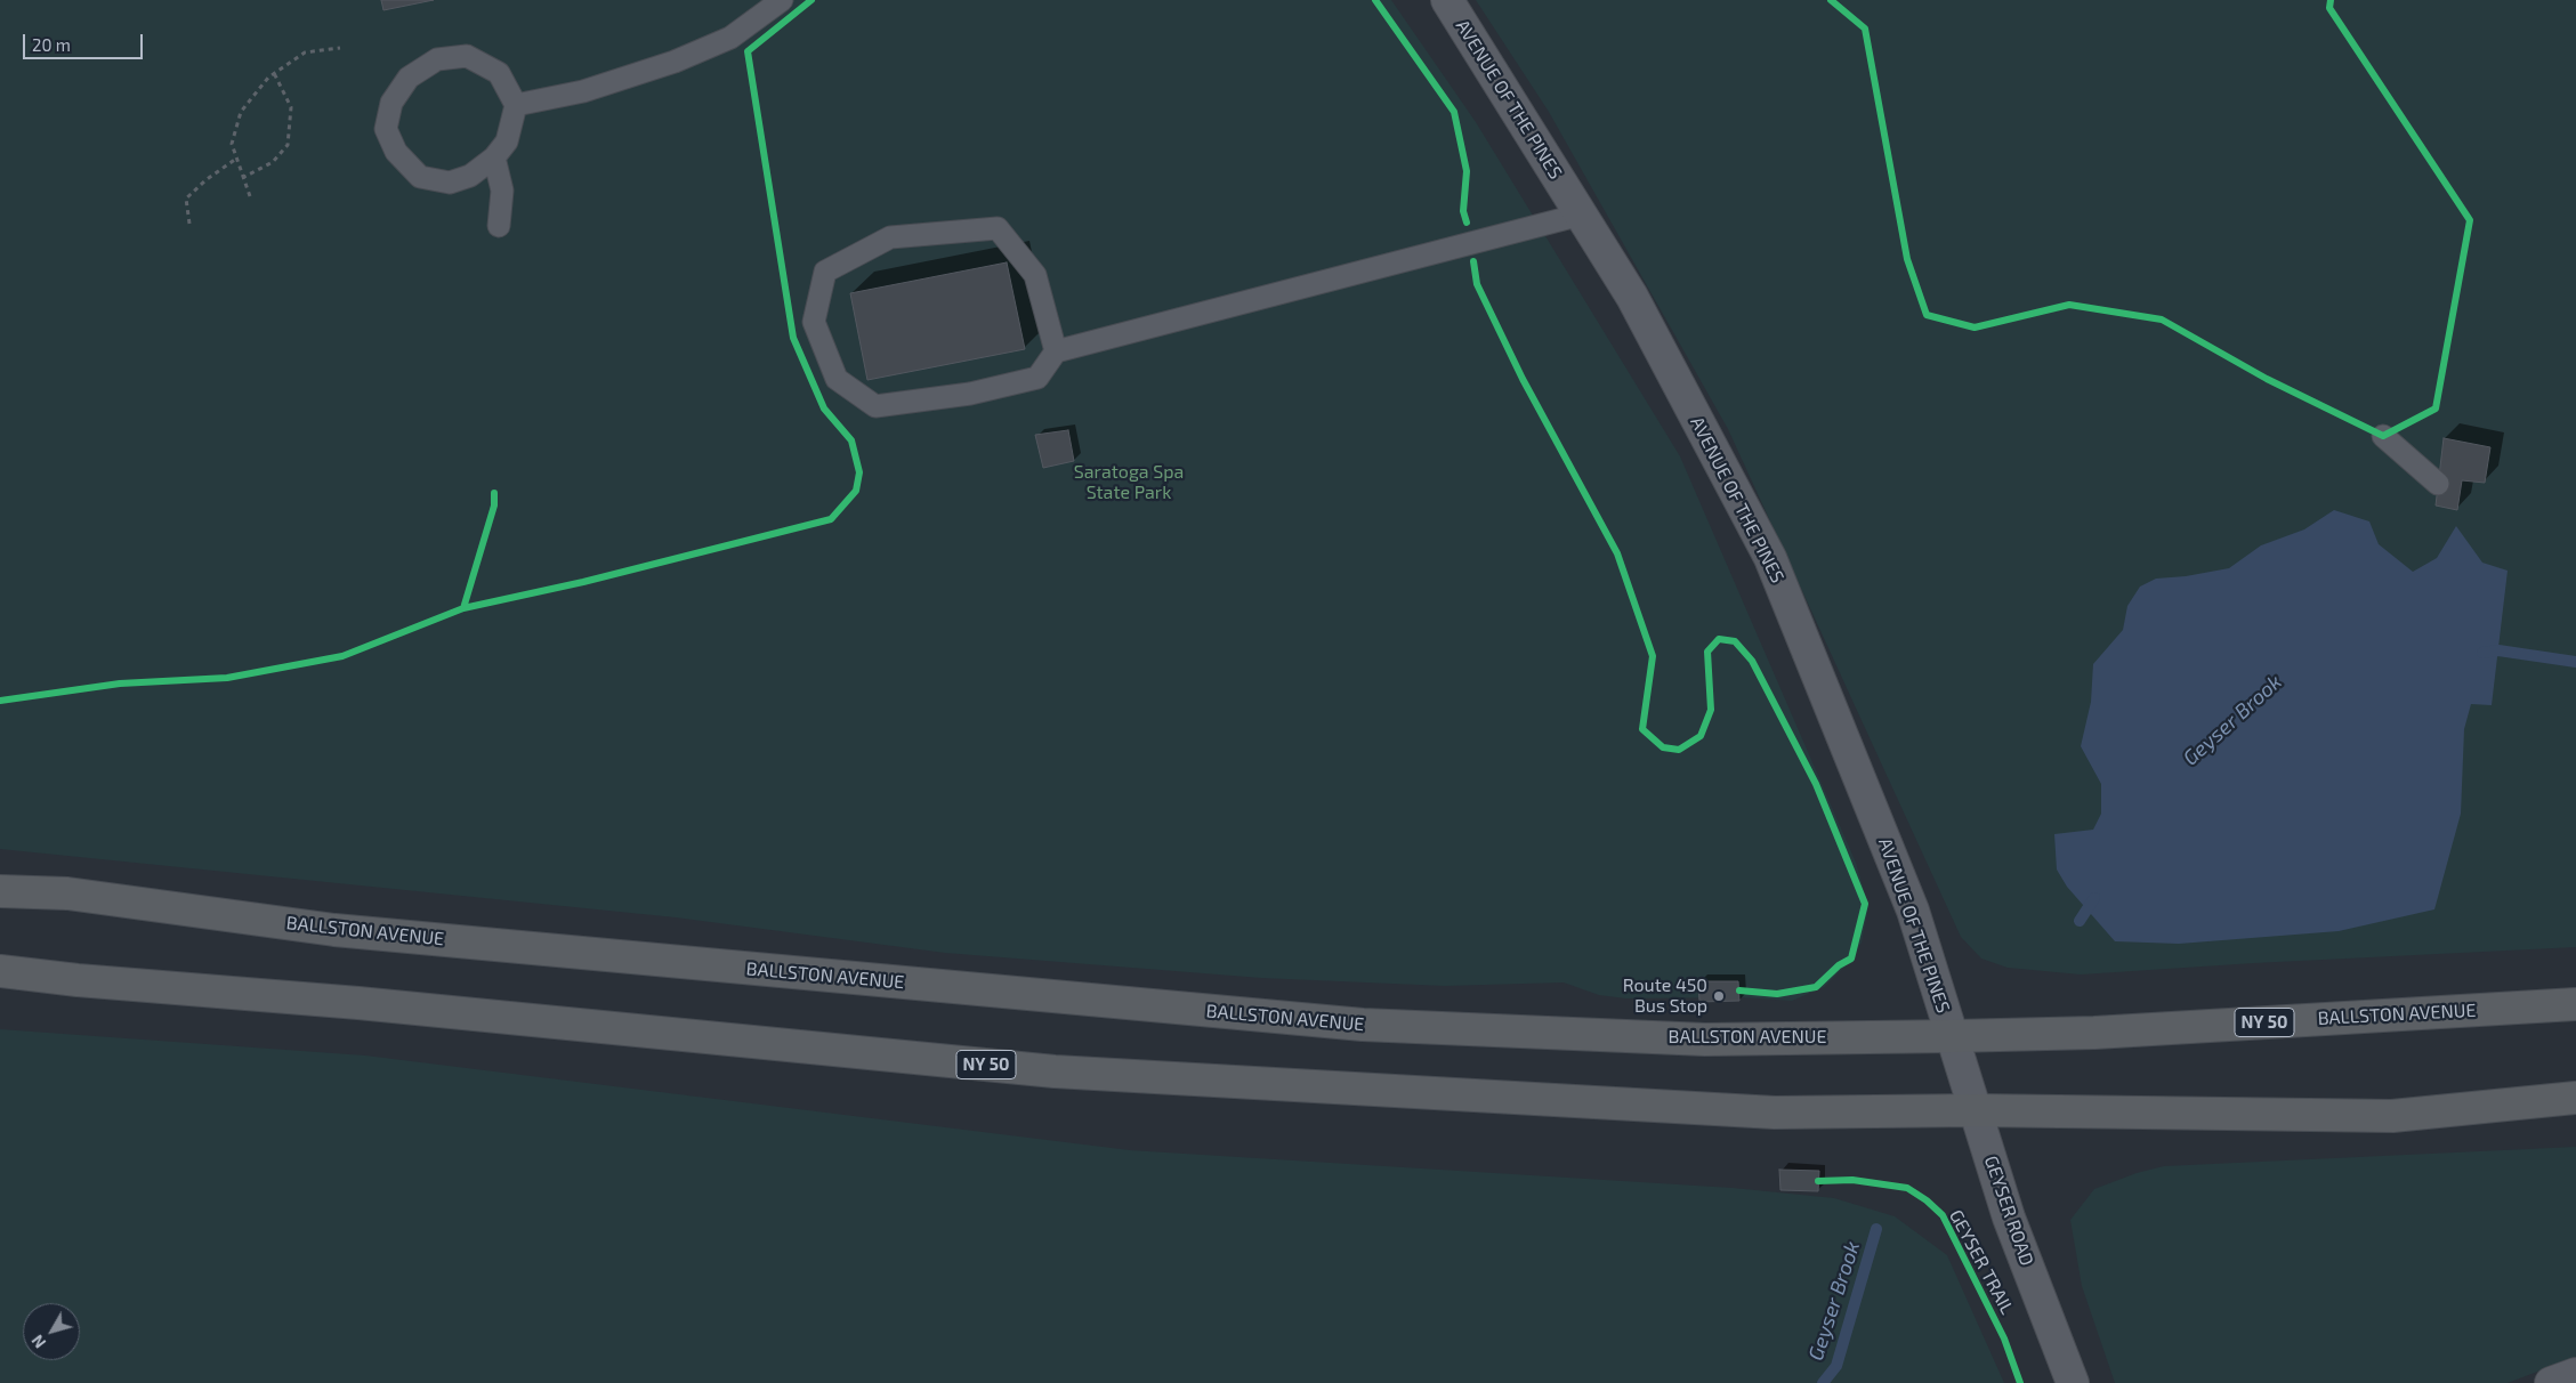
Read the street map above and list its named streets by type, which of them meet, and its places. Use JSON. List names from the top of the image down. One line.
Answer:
{"streets":{"highway":["BALLSTON AVENUE","NY 50"],"street":["AVENUE OF THE PINES","GEYSER ROAD"],"cycle path":["GEYSER TRAIL"]},"crossings":[["AVENUE OF THE PINES","BALLSTON AVENUE"],["AVENUE OF THE PINES","GEYSER ROAD"],["BALLSTON AVENUE","GEYSER ROAD"],["NY 50","GEYSER ROAD"]],"water":["Geyser Brook"],"parks":["Saratoga Spa State Park"],"places":["Route 450 Bus Stop"],"scale_bar":"20 m","north":"bottom left"}
